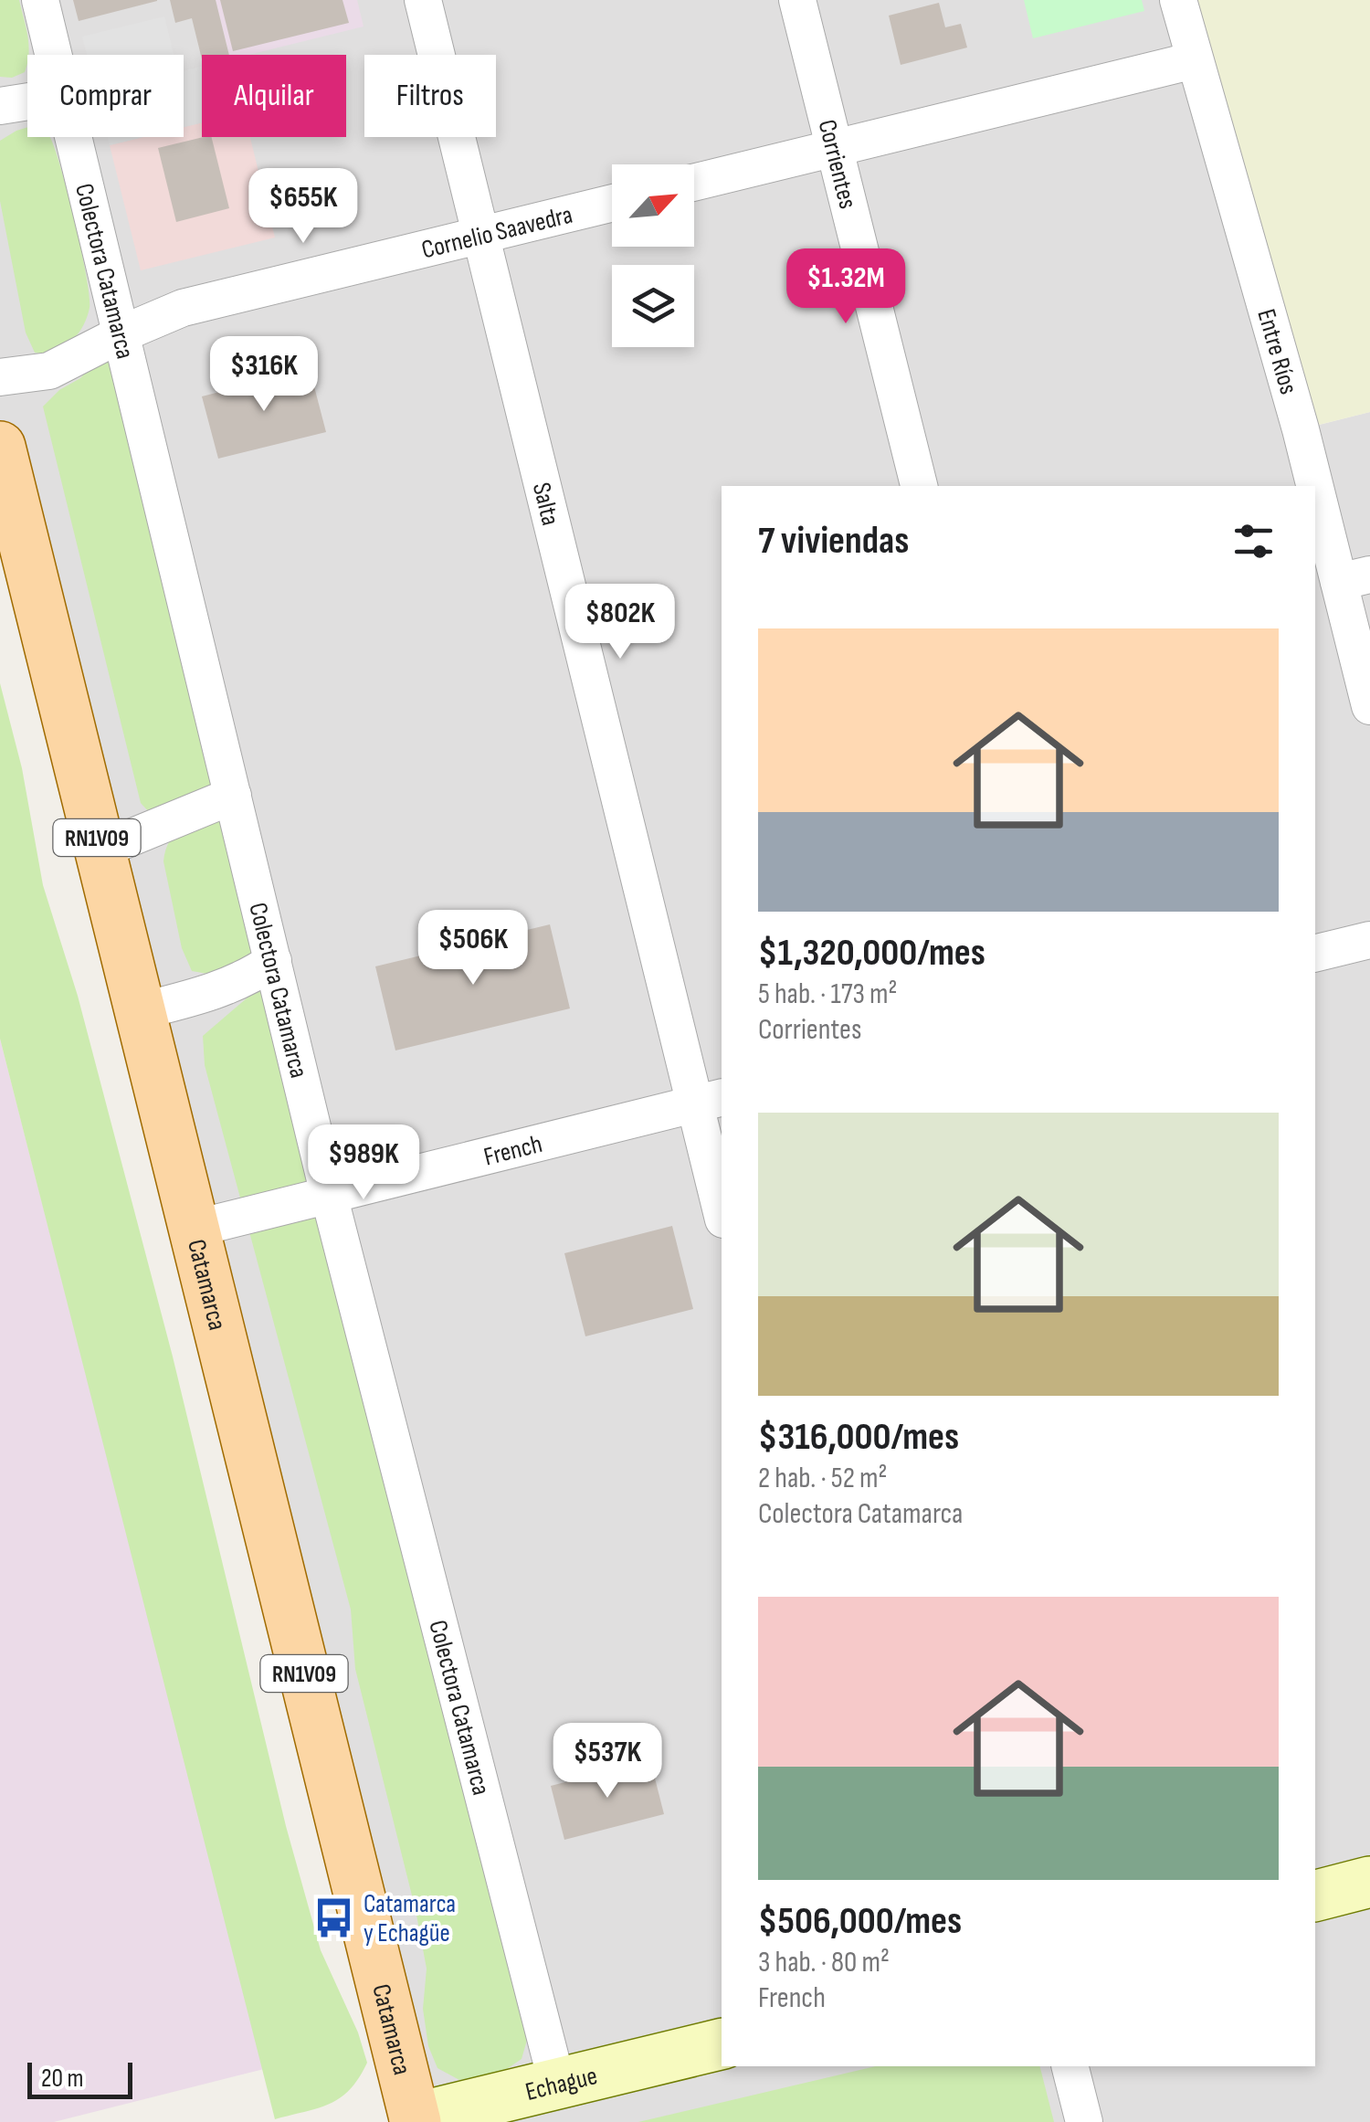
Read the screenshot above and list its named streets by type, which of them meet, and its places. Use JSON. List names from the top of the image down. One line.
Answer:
{"streets":{"main road":["RN1V09","Catamarca"],"street":["Corrientes","Cornelio Saavedra","Colectora Catamarca","Entre Ríos","Salta","French","Echague"]},"crossings":[["Cornelio Saavedra","Colectora Catamarca"],["Cornelio Saavedra","Salta"],["Colectora Catamarca","French"],["Colectora Catamarca","Echague"],["Salta","French"],["French","Catamarca"],["Catamarca","Echague"]],"places":{"bus stop":["Catamarca y Echagüe"]},"scale_bar":"20 m","north":"top right","page":{"chip":["Comprar","Alquilar","Filtros"],"price":["$655K","$1.32M","$316K","$802K","$506K","$989K","$537K"],"heading":"7 viviendas","list":[{"name":"$1,320,000/mes","note":"5 hab. · 173 m² · Corrientes"},{"name":"$316,000/mes","note":"2 hab. · 52 m² · Colectora Catamarca"},{"name":"$506,000/mes","note":"3 hab. · 80 m² · French"}],"scale":"20 m"}}
